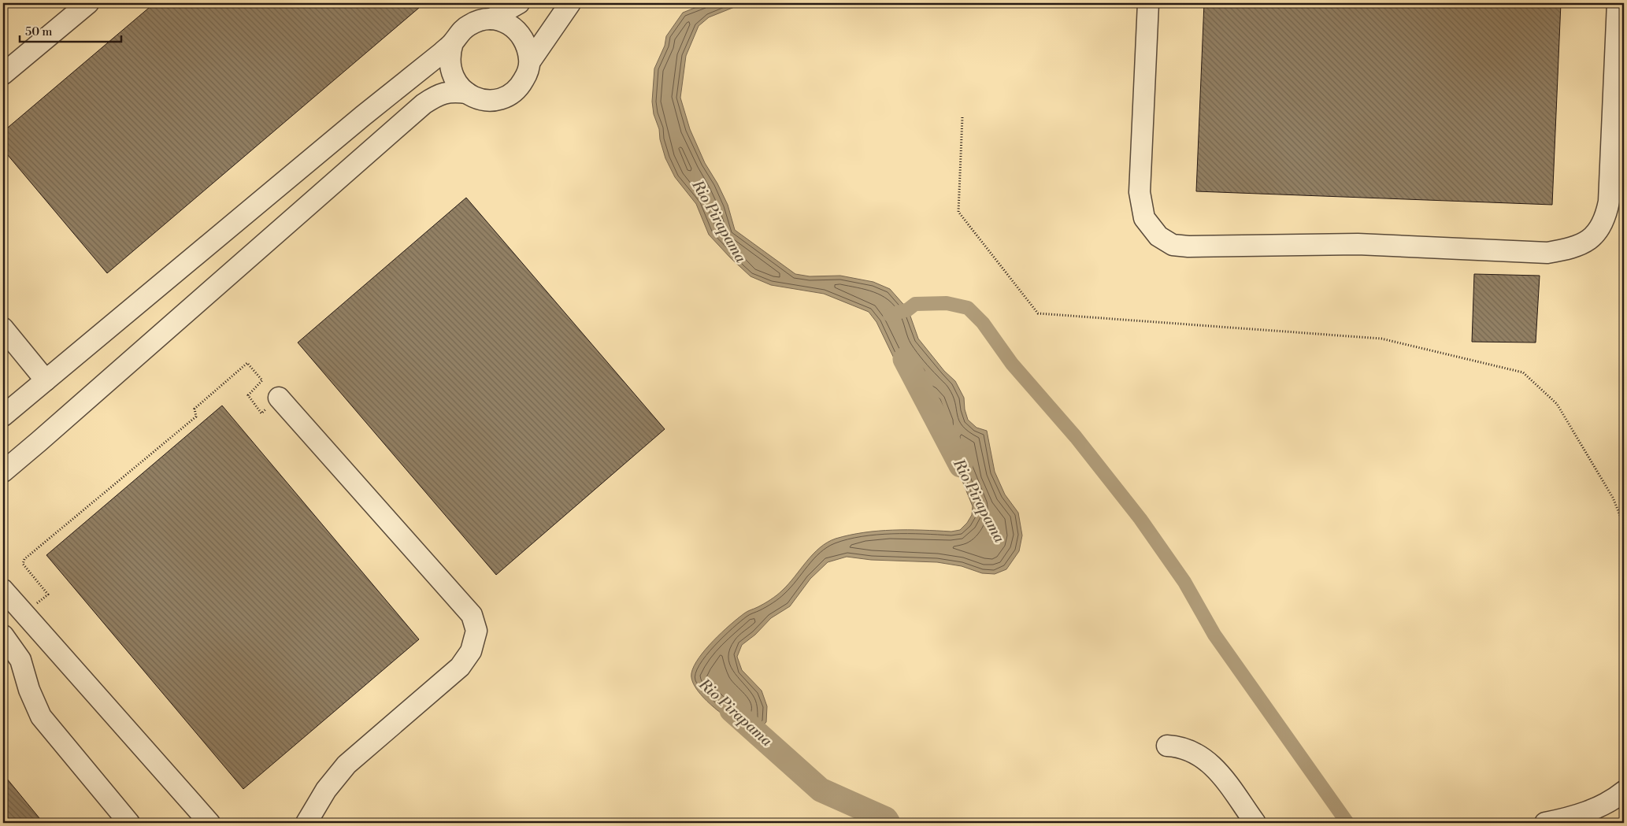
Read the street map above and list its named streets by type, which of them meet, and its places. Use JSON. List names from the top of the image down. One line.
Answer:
{"water":["Rio Pirapama"],"scale_bar":"50 m"}
